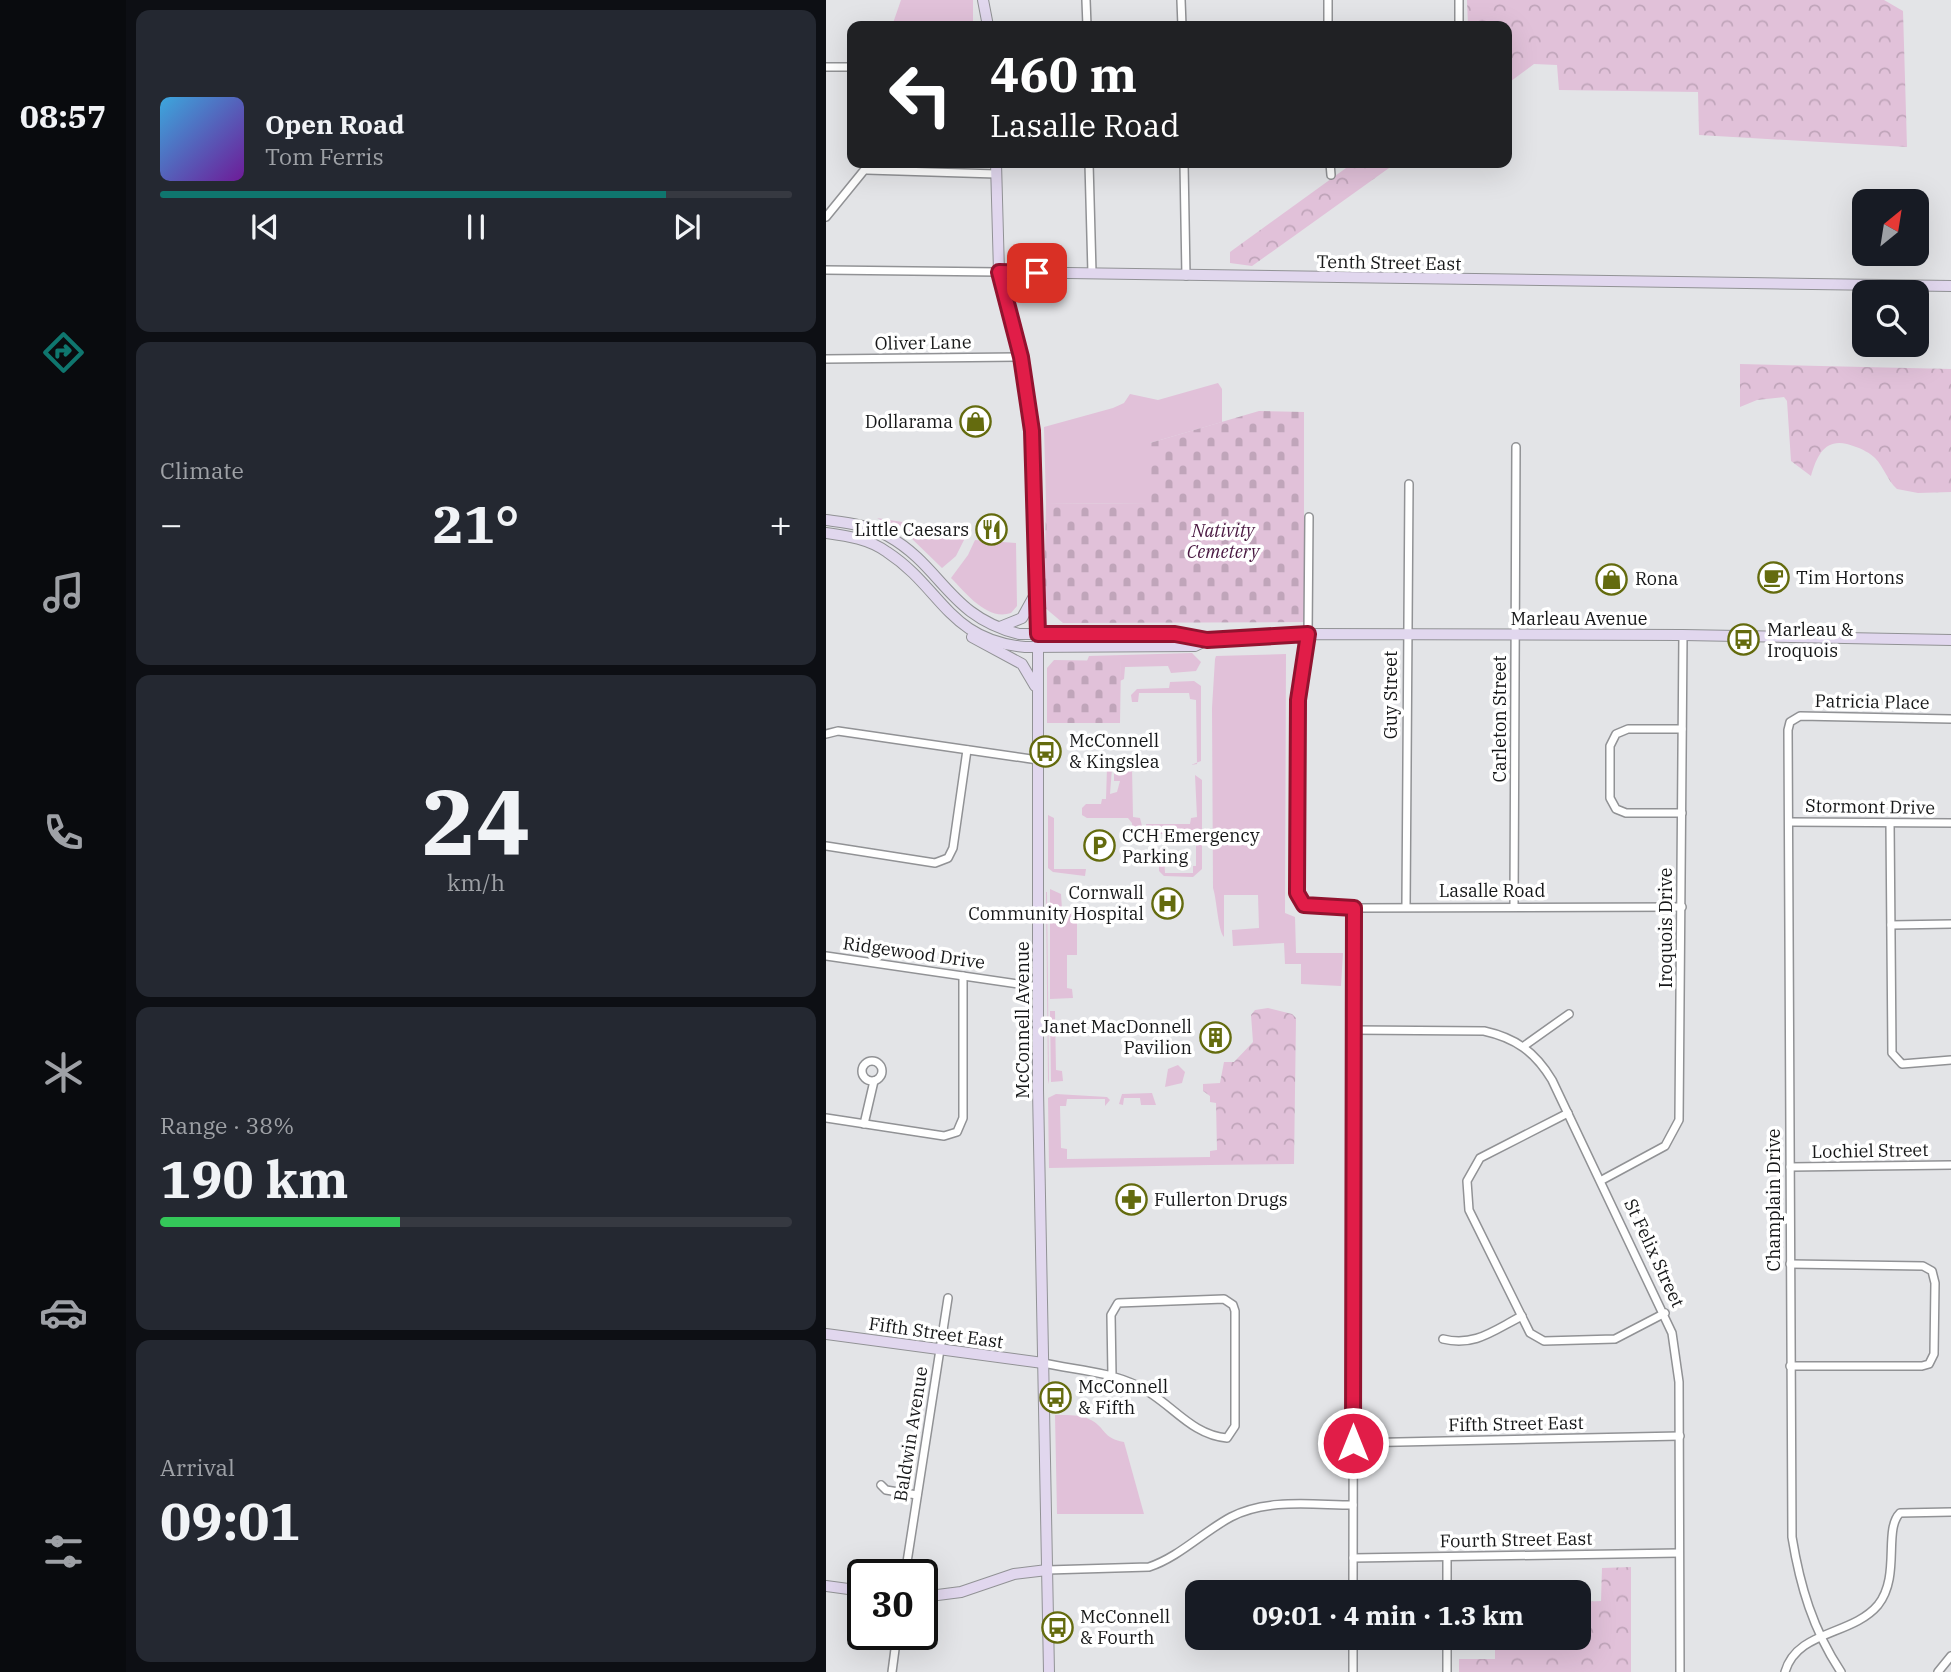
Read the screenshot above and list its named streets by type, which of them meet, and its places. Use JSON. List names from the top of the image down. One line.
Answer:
{"streets":{"main road":["Tenth Street East","Marleau Avenue","McConnell Avenue","Fifth Street East"],"street":["Oliver Lane","Guy Street","Patricia Place","Carleton Street","Stormont Drive","Lasalle Road","Iroquois Drive","Ridgewood Drive","Lochiel Street","Champlain Drive","St Felix Street","Baldwin Avenue","Fourth Street East"]},"crossings":[["Tenth Street East","McConnell Avenue"],["Oliver Lane","McConnell Avenue"],["Marleau Avenue","Guy Street"],["Marleau Avenue","Carleton Street"],["Marleau Avenue","Lasalle Road"],["Marleau Avenue","Iroquois Drive"],["Marleau Avenue","McConnell Avenue"],["Guy Street","Lasalle Road"],["Patricia Place","Champlain Drive"],["Carleton Street","Lasalle Road"],["Stormont Drive","Champlain Drive"],["Lasalle Road","Iroquois Drive"],["Iroquois Drive","St Felix Street"],["Ridgewood Drive","McConnell Avenue"],["McConnell Avenue","Fifth Street East"],["Lochiel Street","Champlain Drive"],["St Felix Street","Fifth Street East"],["St Felix Street","Fourth Street East"],["Fifth Street East","Baldwin Avenue"]],"parks":["Nativity Cemetery"],"places":{"shop":["Dollarama","Rona"],"restaurant":["Little Caesars"],"cafe":["Tim Hortons"],"bus stop":["Marleau & Iroquois","McConnell & Kingslea","McConnell & Fifth","McConnell & Fourth"],"parking":["CCH Emergency Parking"],"hospital":["Cornwall Community Hospital"],"building":["Janet MacDonnell Pavilion"],"pharmacy":["Fullerton Drugs"]},"north":"top right","page":{"tabs":"08:57","turn":["460 m","Lasalle Road"],"song":["Open Road","Tom Ferris"],"tile":["Climate",["24","km/h"],["Range · 38%","190 km"],["Arrival","09:01"]],"heat":["−","21°","+"],"limit":"30","trip":"09:01 · 4 min · 1.3 km"}}
